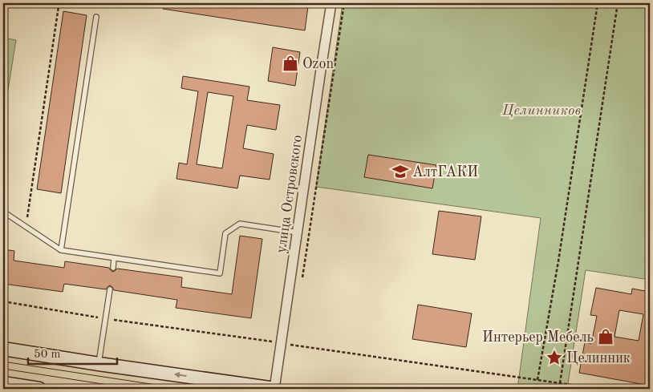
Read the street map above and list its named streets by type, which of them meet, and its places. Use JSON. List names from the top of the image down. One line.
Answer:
{"streets":{"street":["улица Островского"]},"parks":["Целинников"],"places":{"shop":["Ozon","Интерьер Мебель"],"school or university":["АлтГАКИ"],"place":["Целинник"]},"scale_bar":"50 m"}
